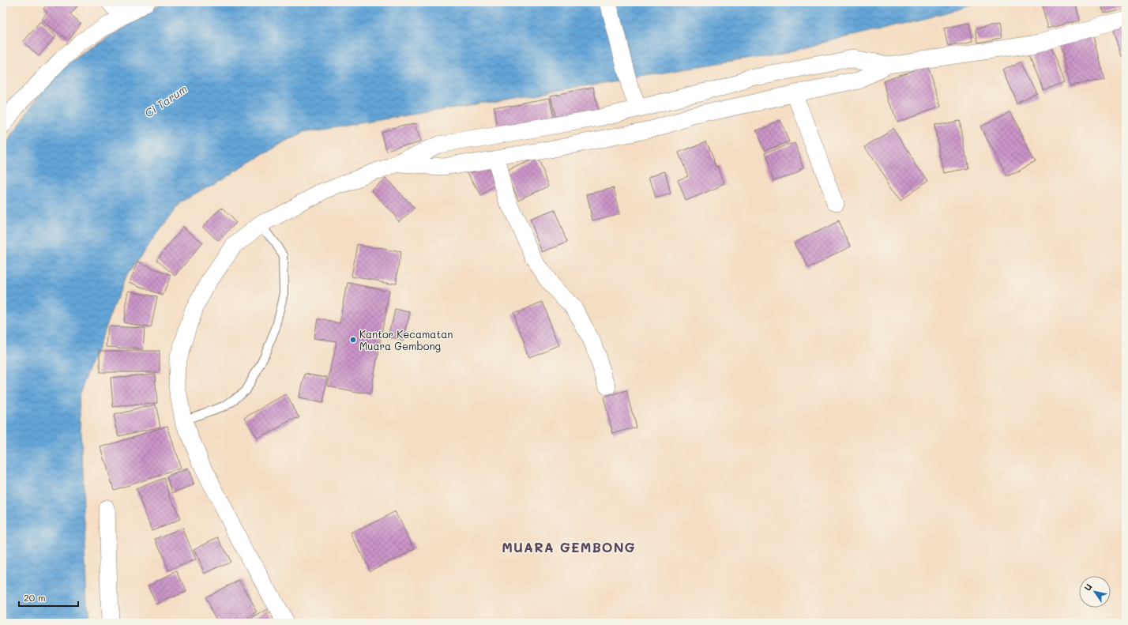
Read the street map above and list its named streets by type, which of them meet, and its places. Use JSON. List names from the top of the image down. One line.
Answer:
{"districts":["MUARA GEMBONG"],"water":["Ci Tarum"],"places":["Kantor Kecamatan Muara Gembong"],"scale_bar":"20 m","north":"top left"}
